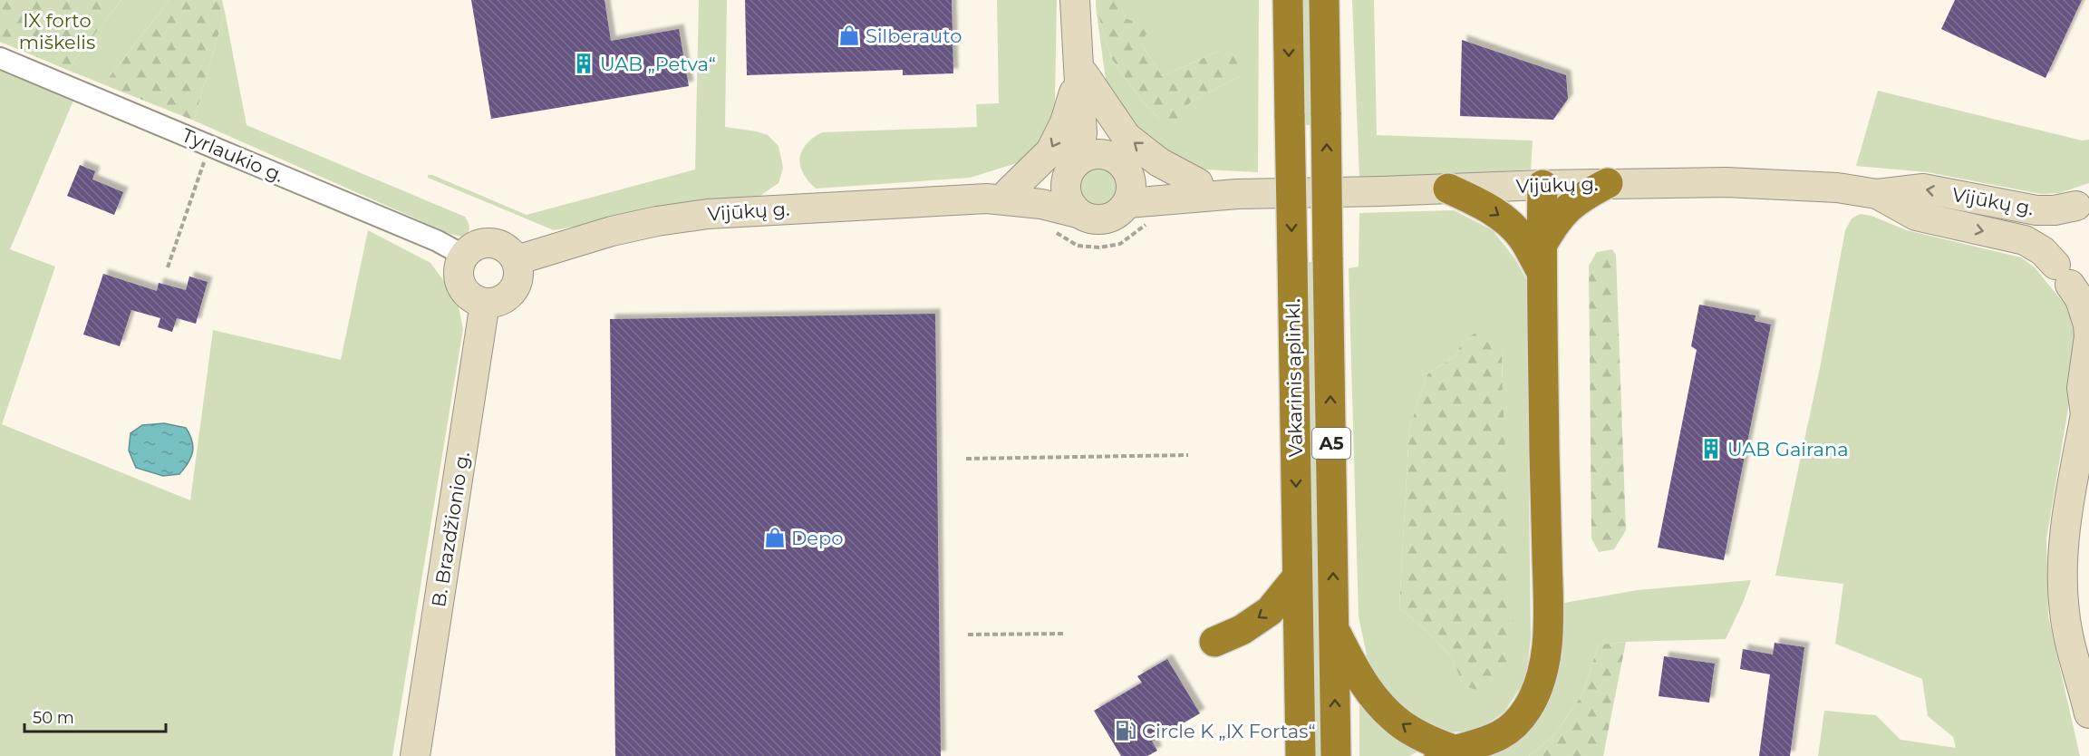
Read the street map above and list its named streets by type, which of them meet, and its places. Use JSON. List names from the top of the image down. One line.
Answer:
{"streets":{"highway":["Vakarinis aplinkl.","A5"],"main road":["Vijūkų g.","B. Brazdžionio g."],"street":["Tyrlaukio g."]},"crossings":[["Tyrlaukio g.","Vijūkų g."],["Tyrlaukio g.","B. Brazdžionio g."],["Vijūkų g.","B. Brazdžionio g."]],"parks":["IX forto miškelis"],"places":{"shop":["Silberauto","Depo"],"building":["UAB „Petva“","UAB Gairana"],"fuel station":["Circle K „IX Fortas“"]},"scale_bar":"50 m"}
